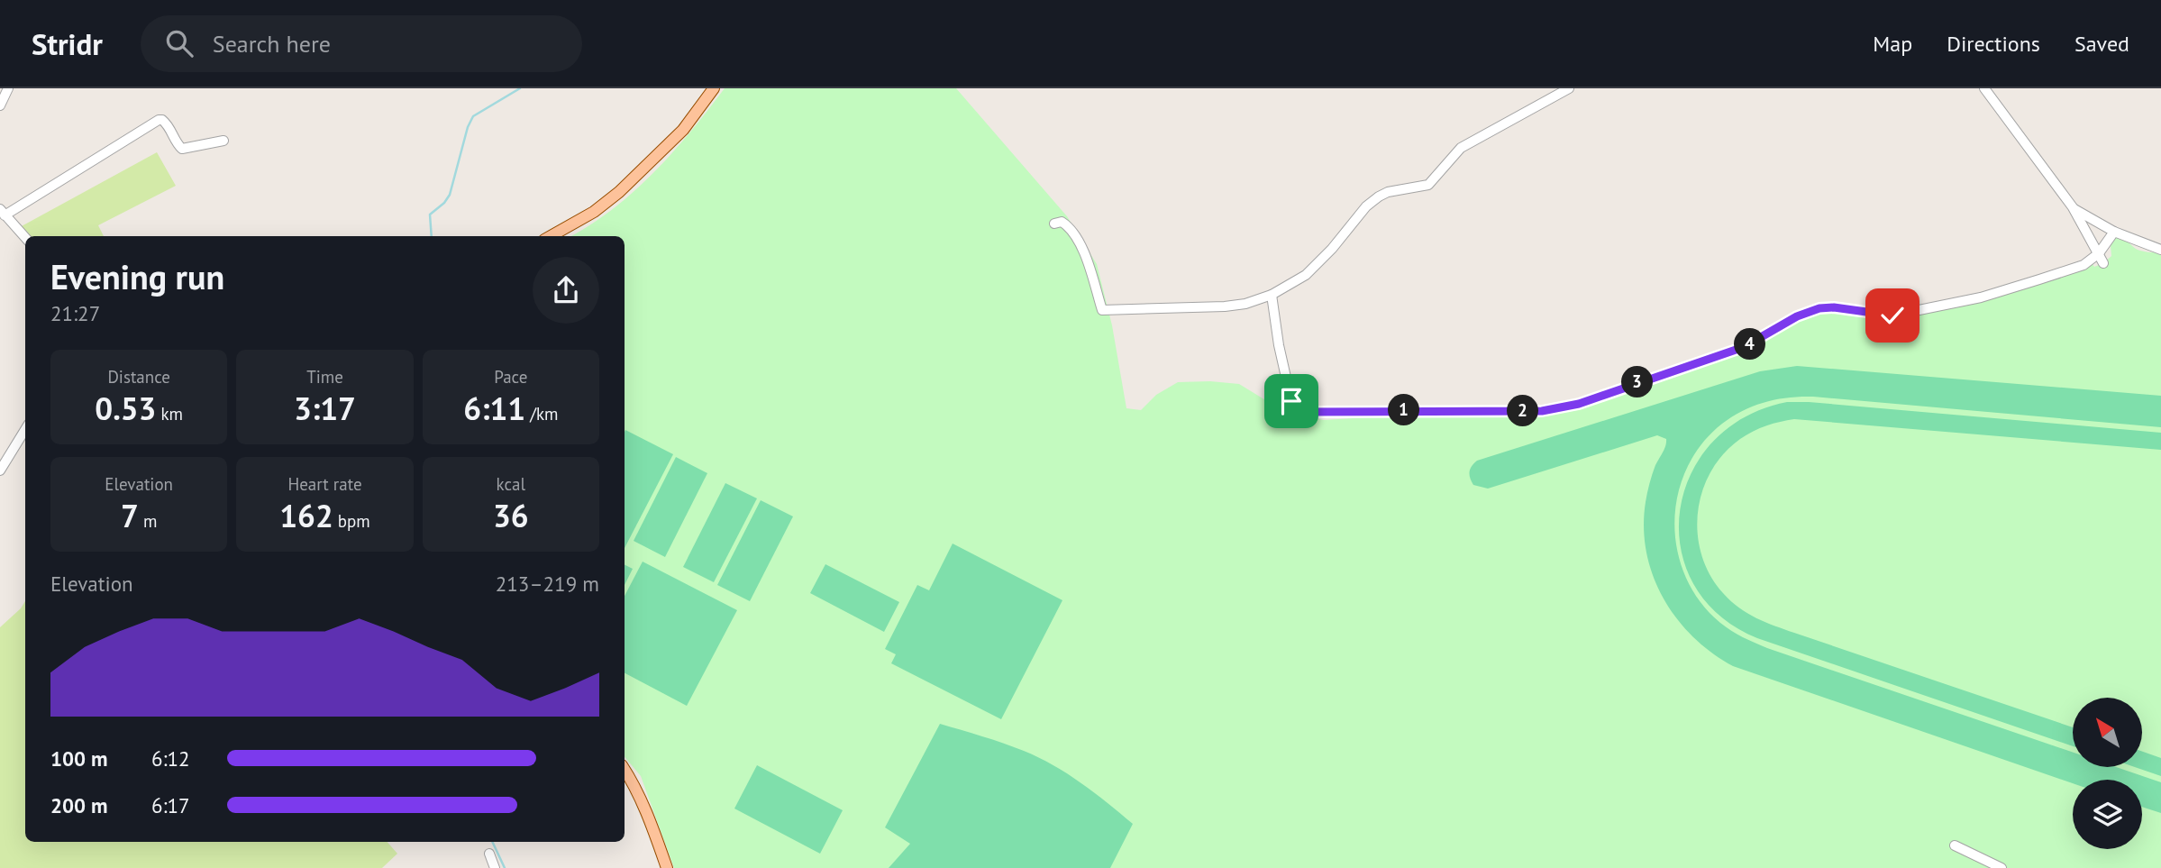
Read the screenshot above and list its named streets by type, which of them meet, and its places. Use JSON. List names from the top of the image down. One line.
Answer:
{"north":"top left","page":{"header":"Stridr","search":"Search here","nav":["Map","Directions","Saved"],"heading":["Evening run","21:27"],"pins":["4","3","1","2"],"stats":[["Distance","0.53 km"],["Time","3:17"],["Pace","6:11 /km"],["Elevation","7 m"],["Heart rate","162 bpm"],["kcal","36"]],"chart":["Elevation","213–219 m"],"list":[{"name":"100 m","note":"6:12"},{"name":"200 m","note":"6:17"}]}}
